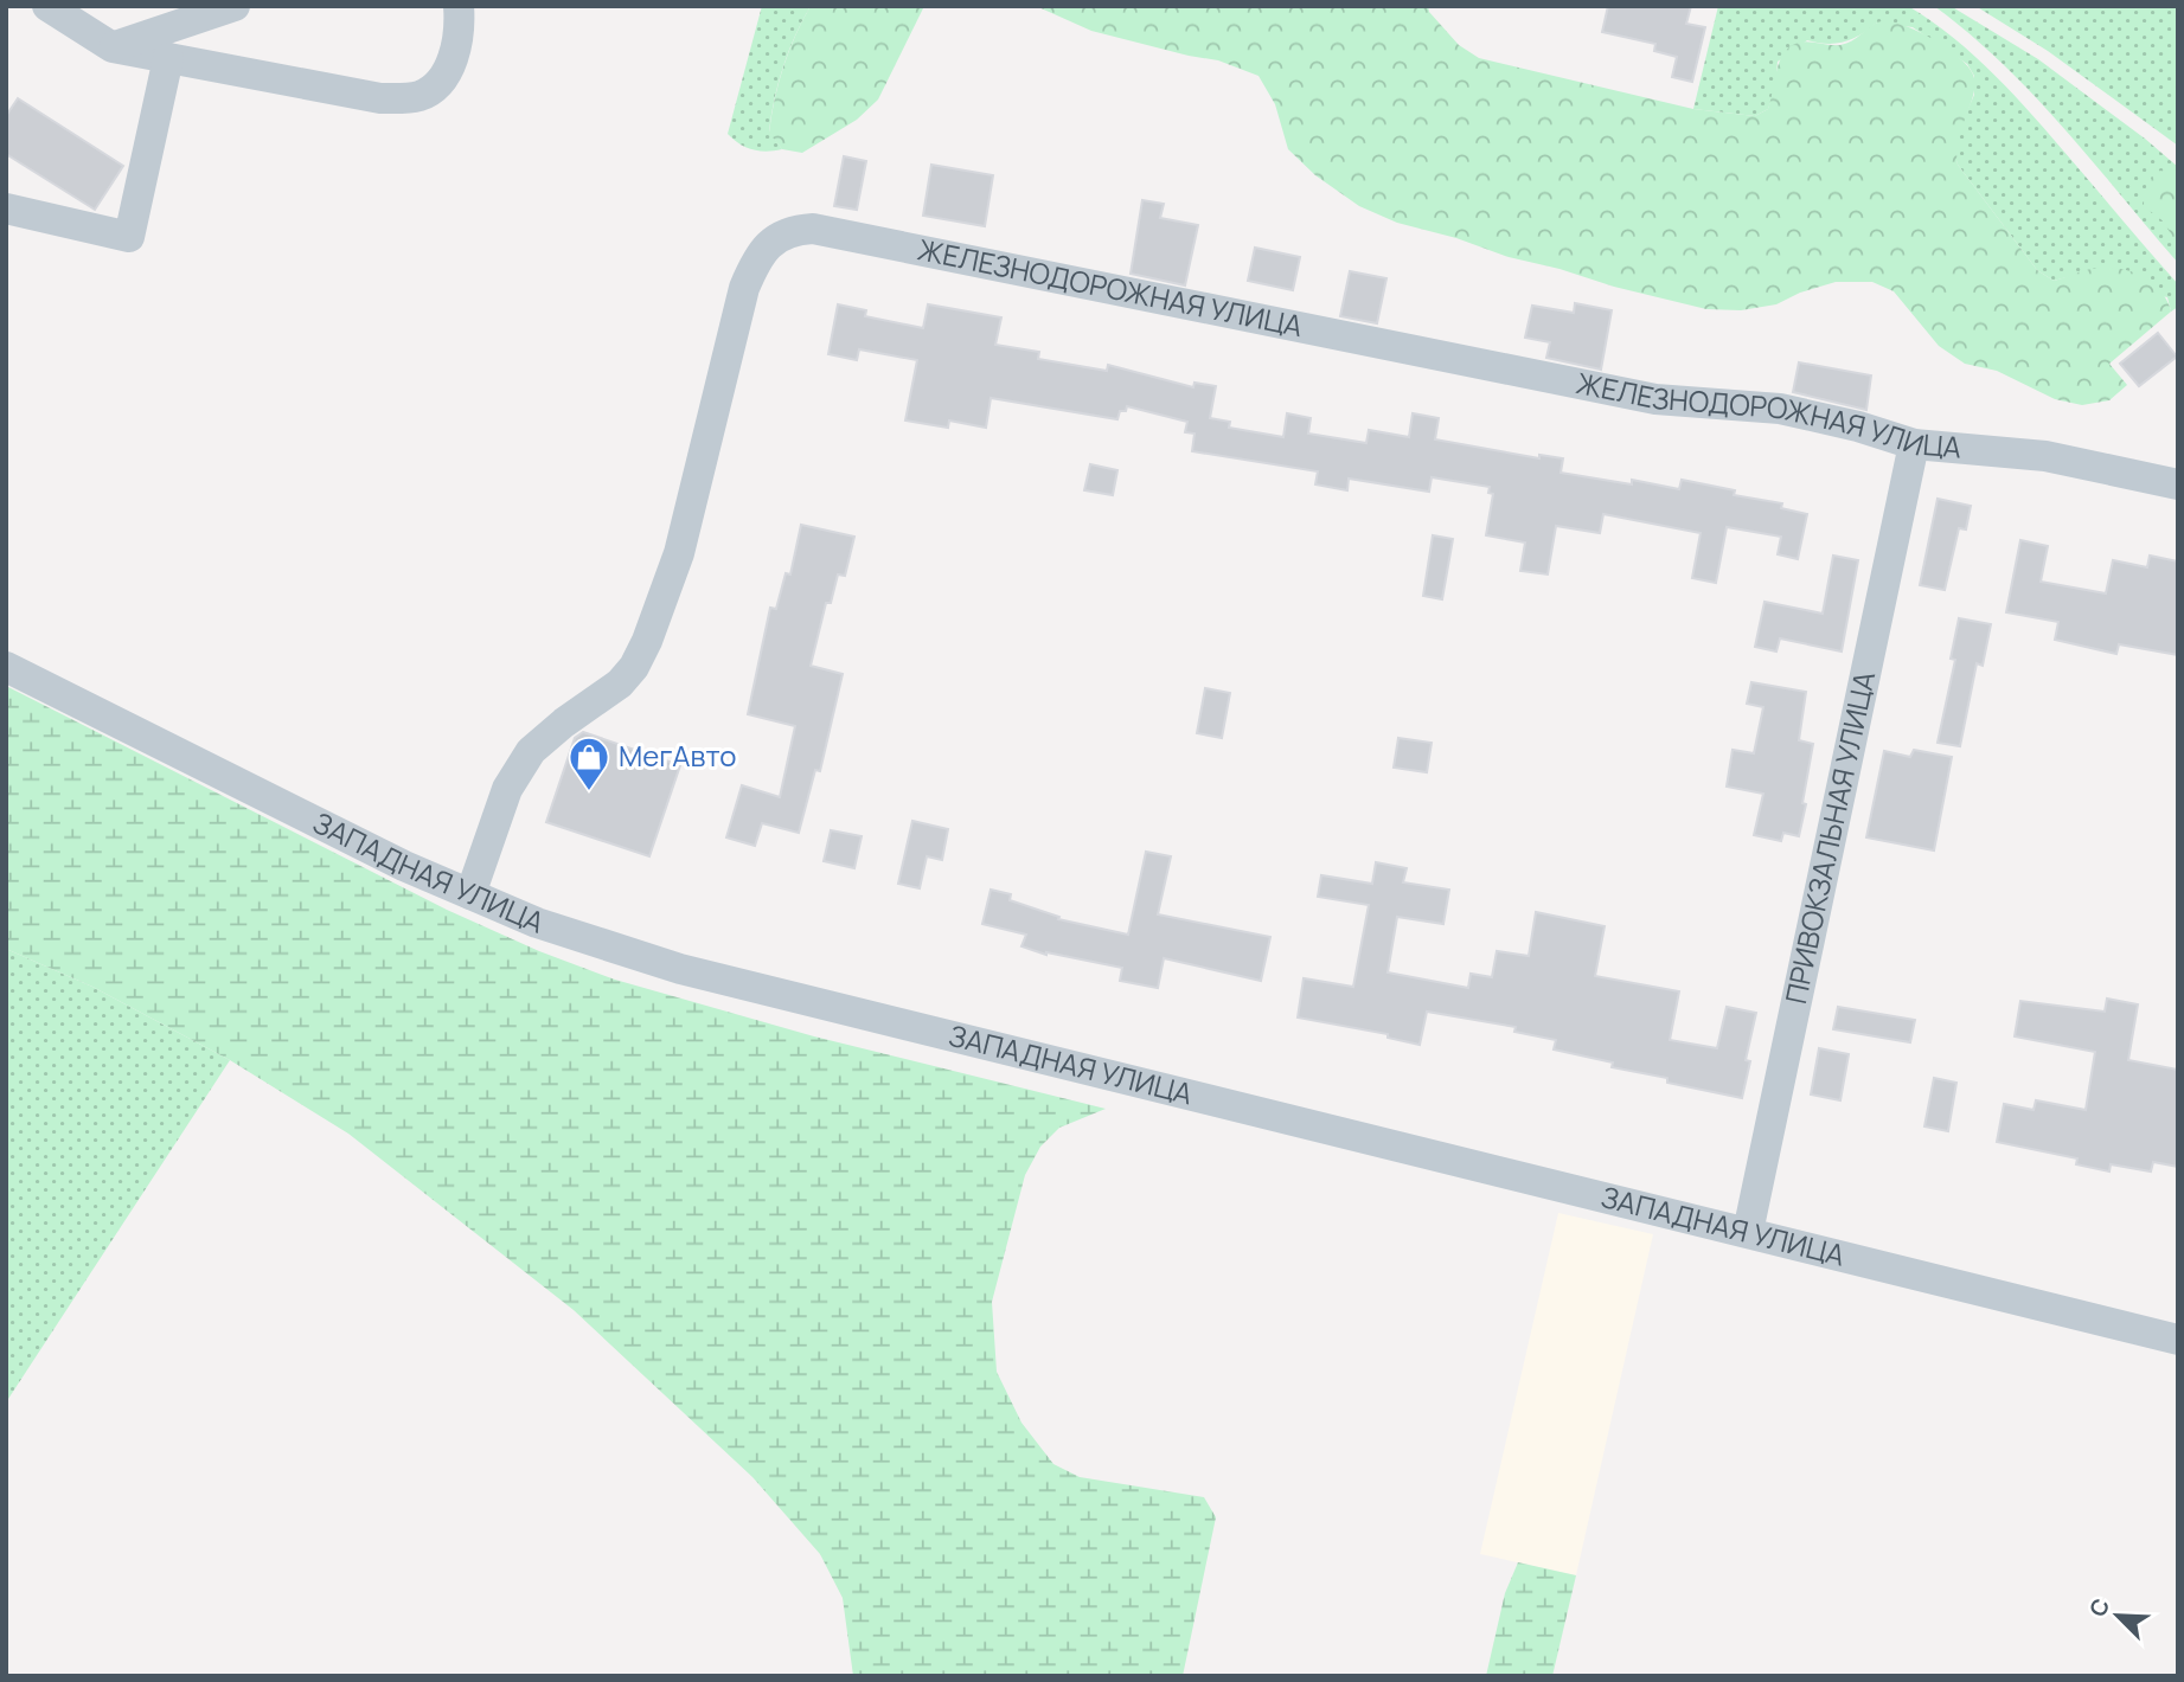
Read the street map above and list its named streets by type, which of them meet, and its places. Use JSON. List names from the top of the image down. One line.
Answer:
{"streets":{"street":["ЖЕЛЕЗНОДОРОЖНАЯ УЛИЦА","ПРИВОКЗАЛЬНАЯ УЛИЦА","ЗАПАДНАЯ УЛИЦА"]},"crossings":[["ЖЕЛЕЗНОДОРОЖНАЯ УЛИЦА","ПРИВОКЗАЛЬНАЯ УЛИЦА"],["ЖЕЛЕЗНОДОРОЖНАЯ УЛИЦА","ЗАПАДНАЯ УЛИЦА"],["ПРИВОКЗАЛЬНАЯ УЛИЦА","ЗАПАДНАЯ УЛИЦА"]],"places":{"shop":["МегАвто"]},"north":"top left"}
